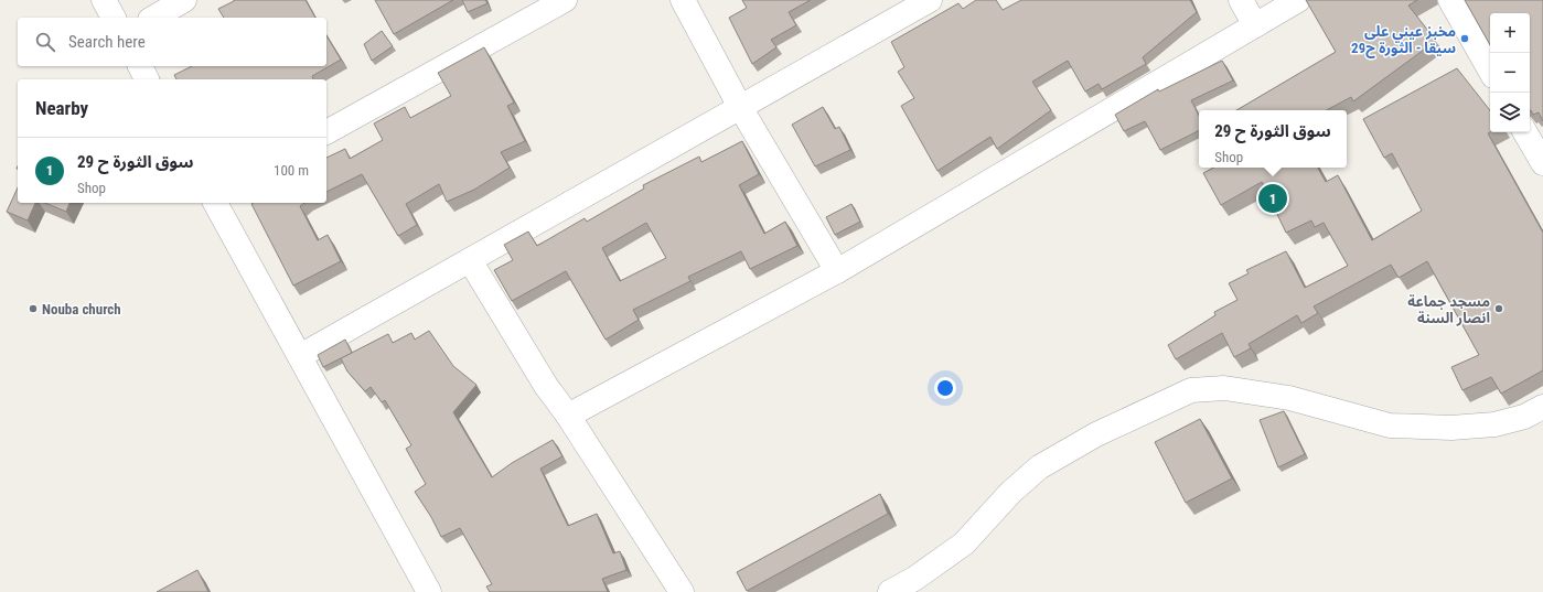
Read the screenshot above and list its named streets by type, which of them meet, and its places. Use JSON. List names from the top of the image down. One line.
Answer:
{"places":["مخبز عيني على سيقا - الثورة ح29","Nouba church","مسجد جماعة انصار السنة"],"page":{"map_buttons":["+","−"],"search":"Search here","heading":"Nearby","popup":["سوق الثورة ح 29","Shop"],"list":[{"mark":"1","name":"سوق الثورة ح 29","note":"Shop","value":"100 m"}],"pins":"1"}}
